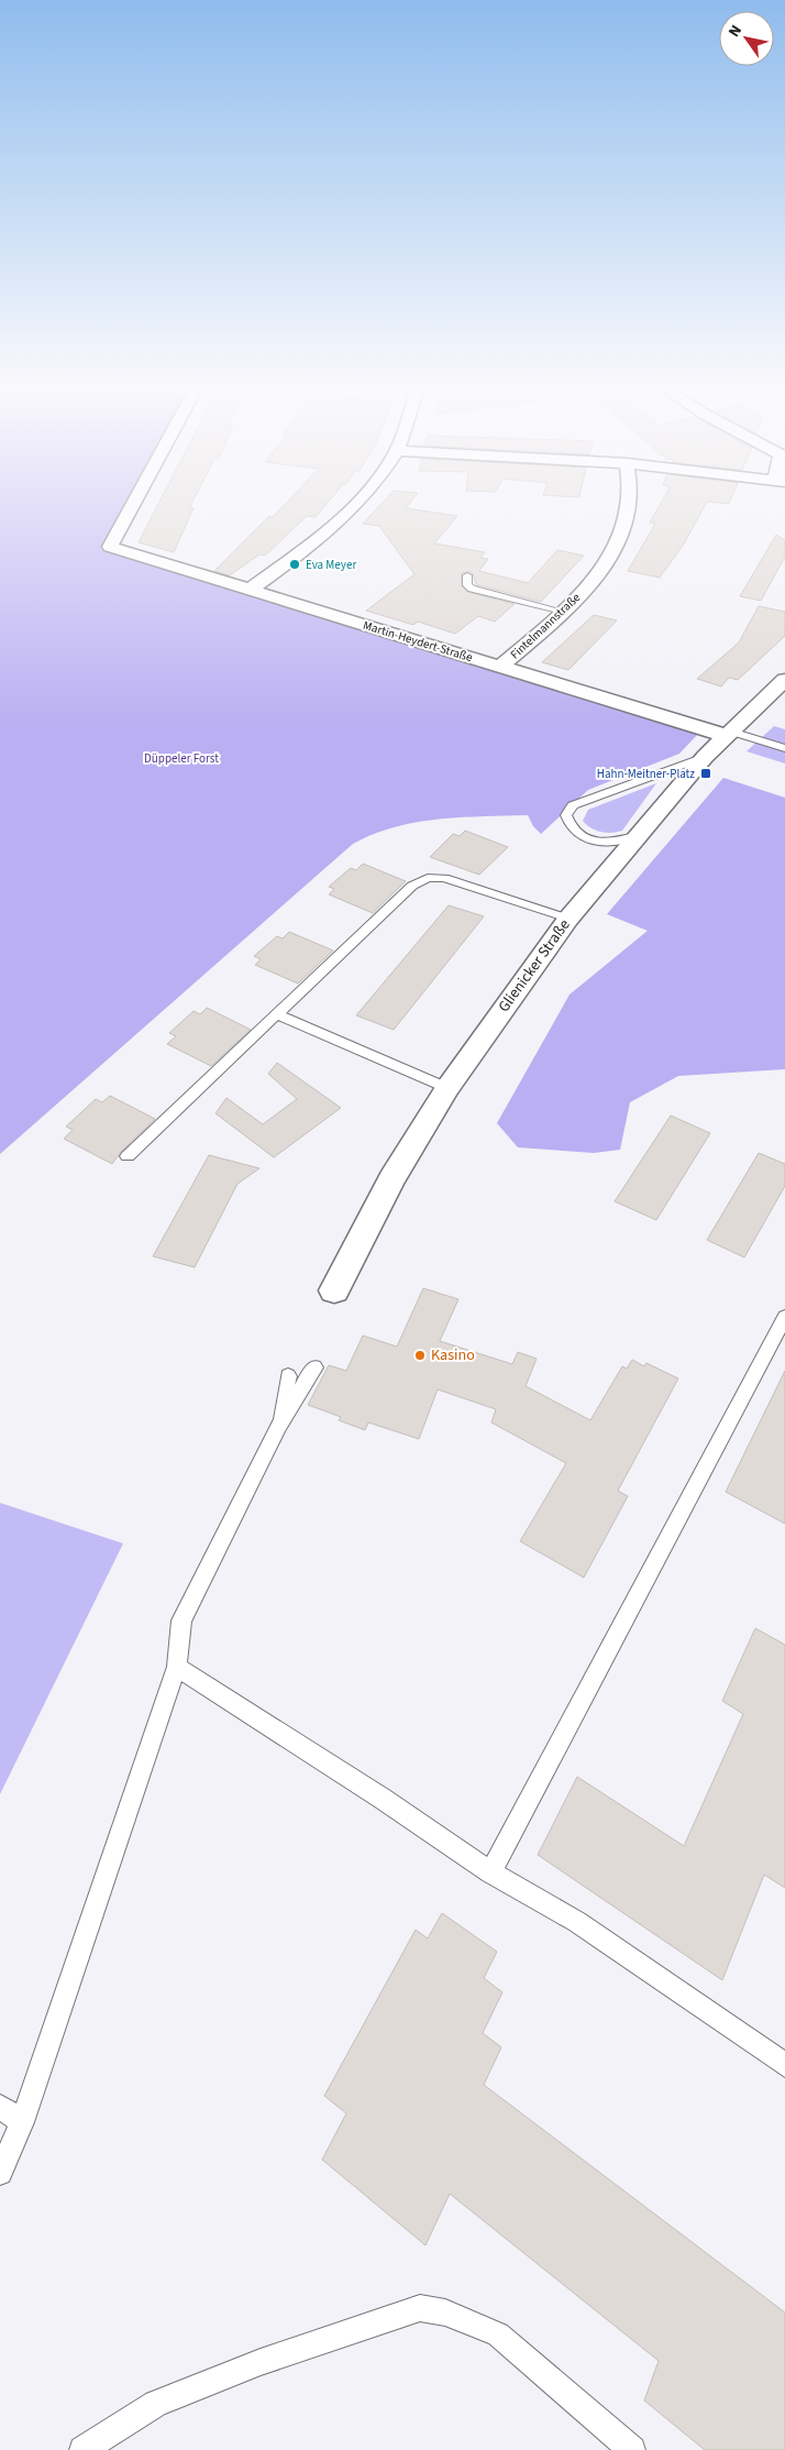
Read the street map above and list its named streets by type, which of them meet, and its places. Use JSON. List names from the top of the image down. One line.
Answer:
{"streets":{"street":["Fintelmannstraße","Martin-Heydert-Straße","Glienicker Straße"]},"crossings":[["Fintelmannstraße","Martin-Heydert-Straße"],["Martin-Heydert-Straße","Glienicker Straße"]],"parks":["Düppeler Forst"],"places":{"other":["Eva Meyer","Kasino"],"transit":["Hahn-Meitner-Platz"]},"north":"top left"}
